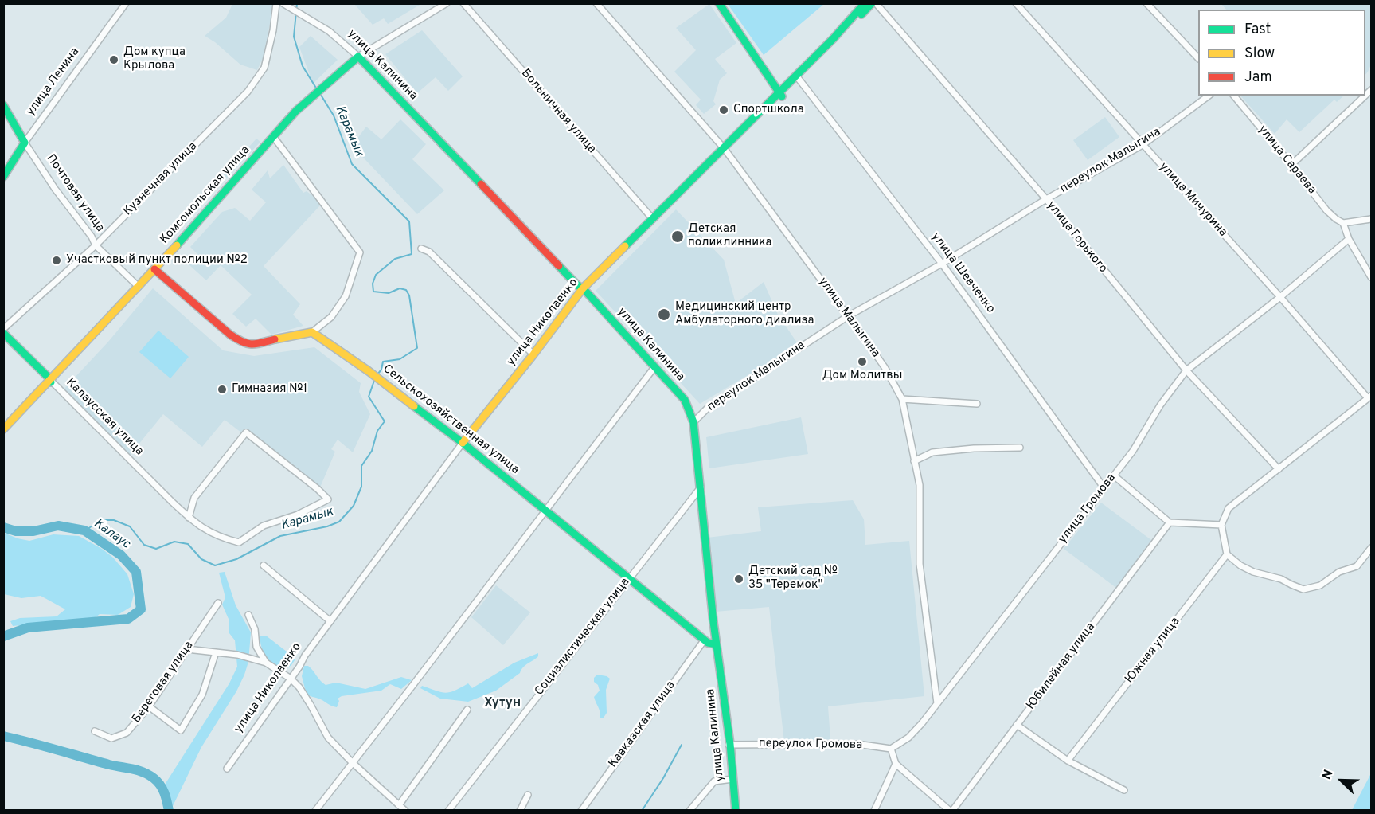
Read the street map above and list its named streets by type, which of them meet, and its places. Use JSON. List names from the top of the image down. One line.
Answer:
{"streets":{"main road":["улица Калинина","улица Ленина","Почтовая улица","Комсомольская улица","улица Николаенко","Калаусская улица","Сельскохозяйственная улица"],"street":["Больничная улица","улица Сараева","переулок Малыгина","Кузнечная улица","улица Мичурина","улица Горького","улица Шевченко","улица Малыгина","улица Громова","Социалистическая улица","Южная улица","Юбилейная улица","Береговая улица","Кавказская улица","переулок Громова"]},"crossings":[["улица Калинина","переулок Малыгина"],["улица Калинина","Комсомольская улица"],["улица Калинина","улица Николаенко"],["улица Калинина","Сельскохозяйственная улица"],["улица Калинина","Социалистическая улица"],["улица Калинина","переулок Громова"],["улица Ленина","Почтовая улица"],["Больничная улица","улица Николаенко"],["переулок Малыгина","улица Мичурина"],["переулок Малыгина","улица Горького"],["переулок Малыгина","улица Шевченко"],["переулок Малыгина","улица Малыгина"],["Кузнечная улица","Почтовая улица"],["Кузнечная улица","Калаусская улица"],["Почтовая улица","Комсомольская улица"],["Комсомольская улица","Калаусская улица"],["улица Мичурина","улица Громова"],["улица Горького","улица Громова"],["улица Шевченко","улица Николаенко"],["улица Шевченко","улица Громова"],["улица Малыгина","улица Николаенко"],["улица Малыгина","улица Громова"],["улица Николаенко","Сельскохозяйственная улица"],["Сельскохозяйственная улица","Социалистическая улица"],["Сельскохозяйственная улица","Кавказская улица"],["улица Громова","переулок Громова"]],"districts":["Хутун"],"water":["Карамык","Калаус"],"places":["Дом купца Крылова","Спортшкола","Детская поликлинника","Участковый пункт полиции №2","Медицинский центр Амбулаторного диализа","Дом Молитвы","Гимназия №1","Детский сад № 35 \"Теремок\""],"legend":["Fast","Slow","Jam"],"north":"top left"}
